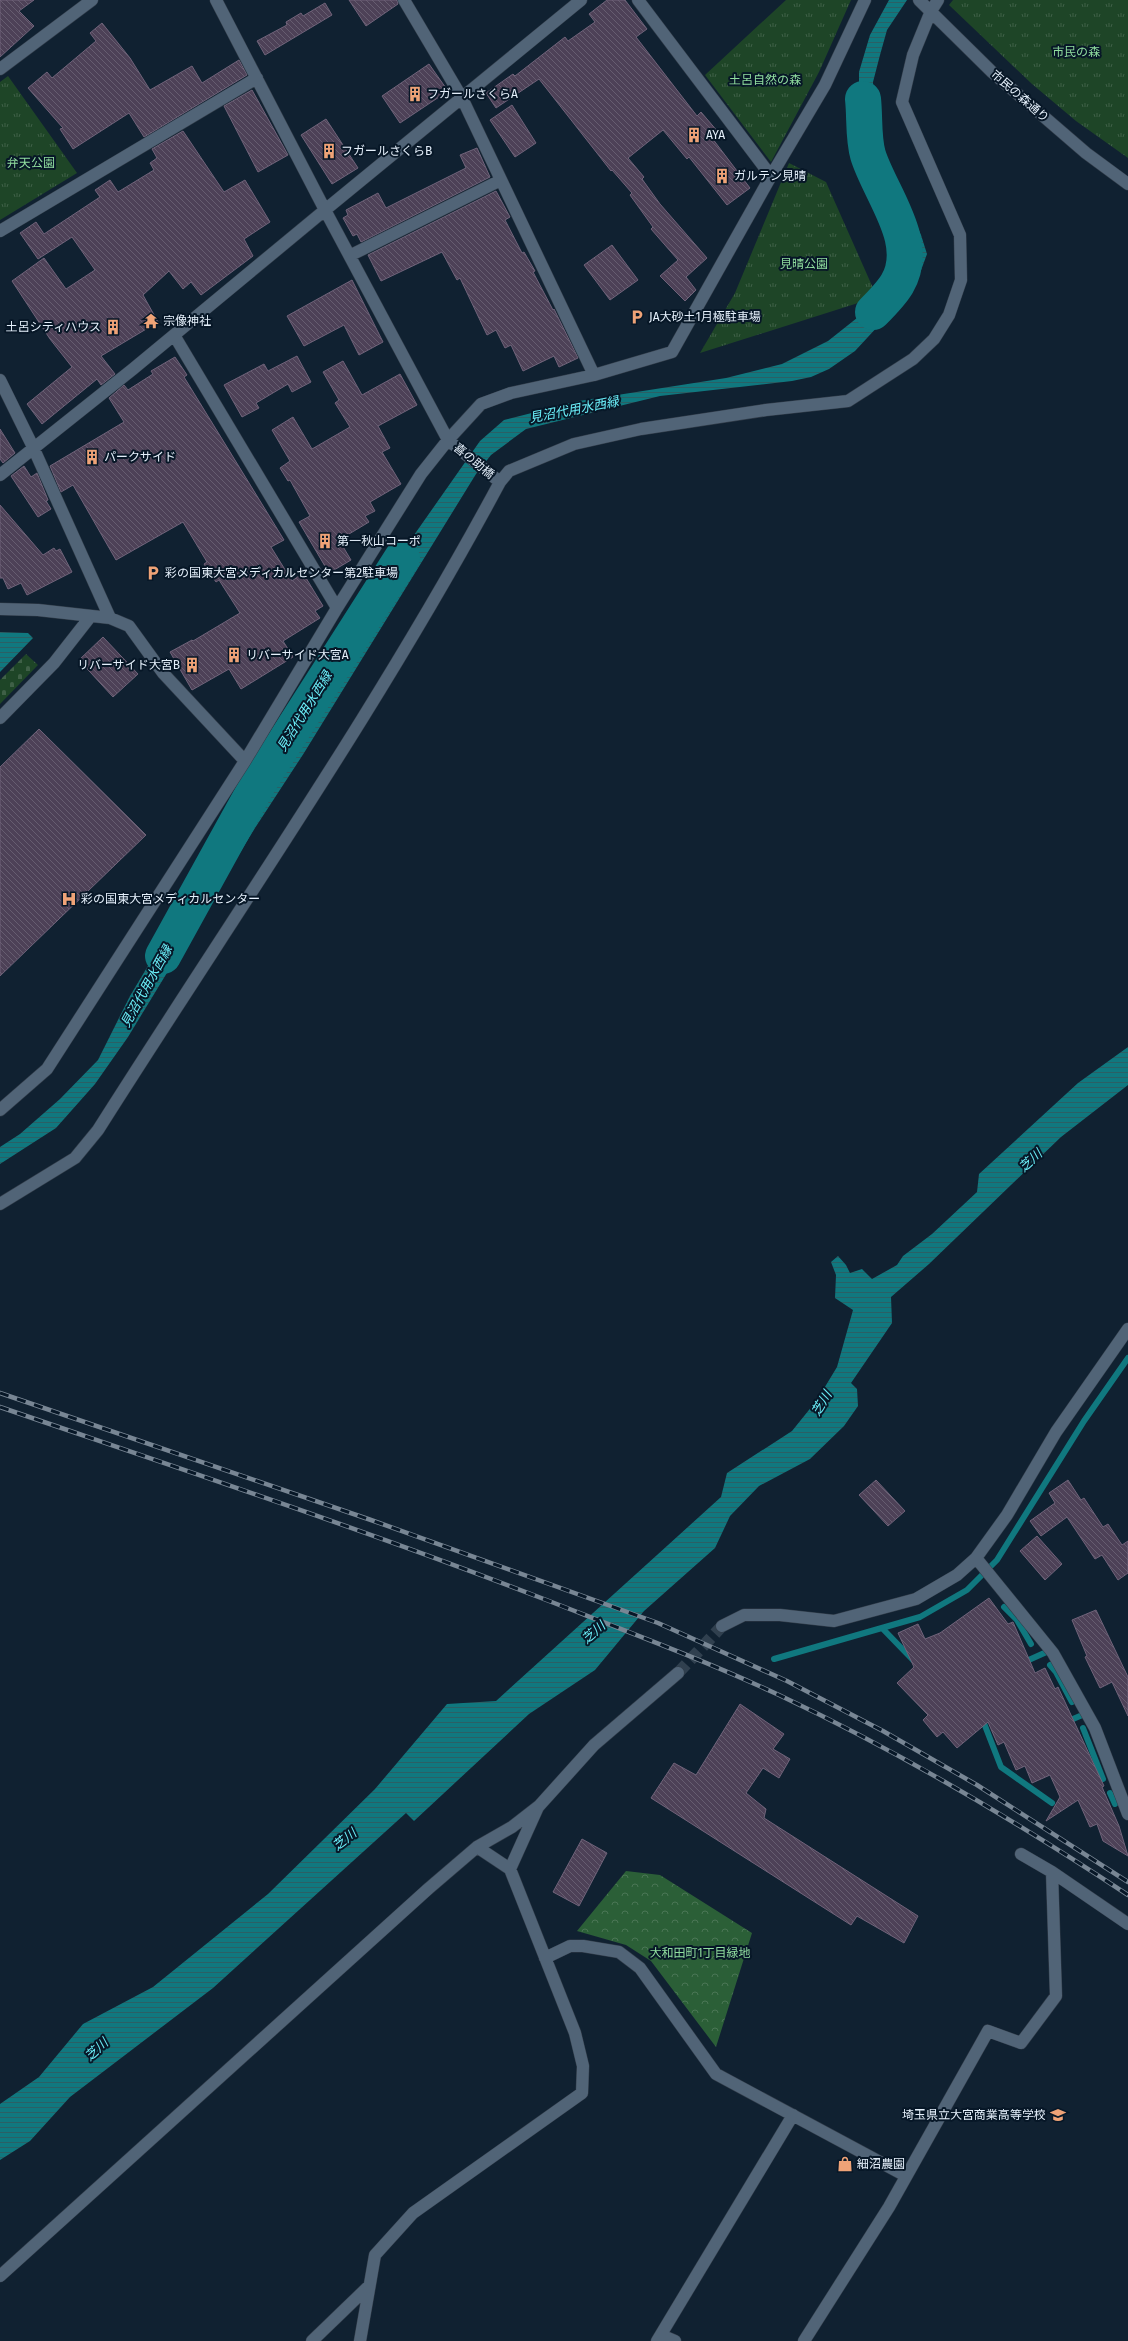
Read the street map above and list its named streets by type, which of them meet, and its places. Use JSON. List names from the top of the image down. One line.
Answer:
{"streets":{"street":["市民の森通り","喜の助橋"]},"water":["見沼代用水西緑","見沼代用水西縁","芝川"],"parks":["市民の森","土呂自然の森","弁天公園","見晴公園","大和田町1丁目緑地"],"places":{"building":["フガールさくらA","AYA","フガールさくらB","ガルテン見晴","土呂シティハウス","パークサイド","第一秋山コーポ","リバーサイド大宮A","リバーサイド大宮B"],"parking":["JA大砂土1月極駐車場","彩の国東大宮メディカルセンター第2駐車場"],"temple":["宗像神社"],"hospital":["彩の国東大宮メディカルセンター"],"school or university":["埼玉県立大宮商業高等学校"],"shop":["細沼農園"]}}
